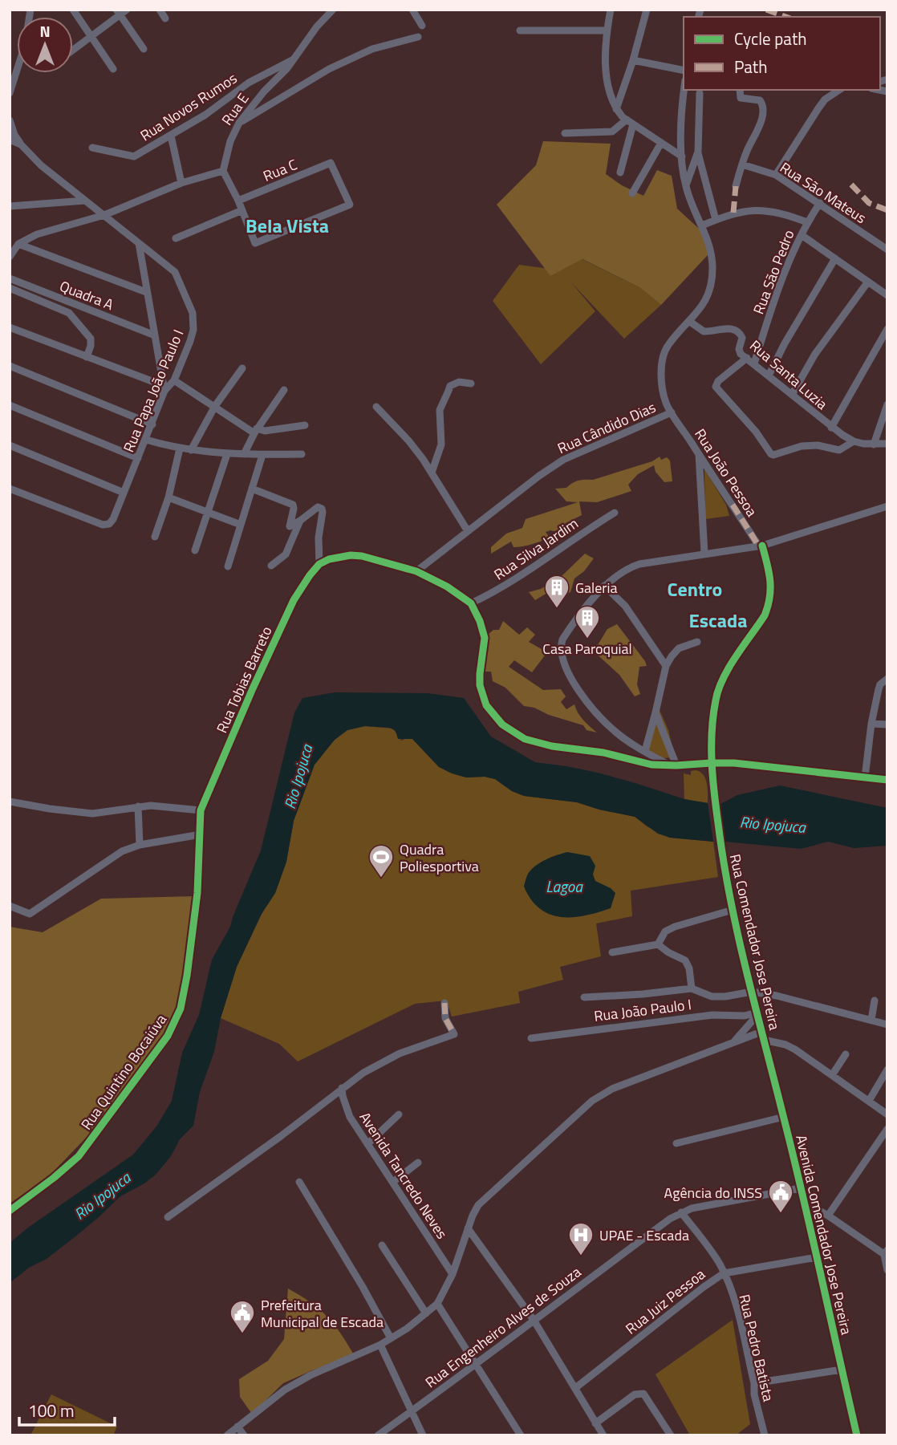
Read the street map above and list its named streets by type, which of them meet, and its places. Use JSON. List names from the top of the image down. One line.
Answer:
{"streets":{"street":["Rua Novos Rumos","Rua E","Rua C","Rua São Mateus","Rua São Pedro","Quadra A","Rua Santa Luzia","Rua Papa João Paulo I","Rua Cândido Dias","Rua João Pessoa","Rua Silva Jardim","Rua Tobias Barreto","Rua Comendador Jose Pereira","Rua João Paulo I","Rua Quintino Bocaiúva","Avenida Tancredo Neves","Avenida Comendador Jose Pereira","Rua Juiz Pessoa","Rua Engenheiro Alves de Souza","Rua Pedro Batista"]},"crossings":[["Rua Novos Rumos","Rua E"],["Rua São Mateus","Rua São Pedro"],["Rua São Pedro","Rua Santa Luzia"],["Rua Santa Luzia","Rua João Pessoa"],["Rua Cândido Dias","Rua João Pessoa"],["Rua João Pessoa","Rua Comendador Jose Pereira"],["Rua Tobias Barreto","Rua Quintino Bocaiúva"],["Rua Comendador Jose Pereira","Rua João Paulo I"],["Rua Comendador Jose Pereira","Avenida Comendador Jose Pereira"],["Avenida Comendador Jose Pereira","Rua Juiz Pessoa"],["Avenida Comendador Jose Pereira","Rua Engenheiro Alves de Souza"],["Rua Juiz Pessoa","Rua Pedro Batista"],["Rua Engenheiro Alves de Souza","Rua Pedro Batista"]],"districts":["Bela Vista","Centro","Escada"],"water":["Rio Ipojuca","Lagoa"],"places":{"building":["Galeria","Casa Paroquial"],"sports":["Quadra Poliesportiva"],"public building":["Agência do INSS","Prefeitura Municipal de Escada"],"hospital":["UPAE - Escada"]},"legend":["Cycle path","Path"],"scale_bar":"100 m","north":"top"}
